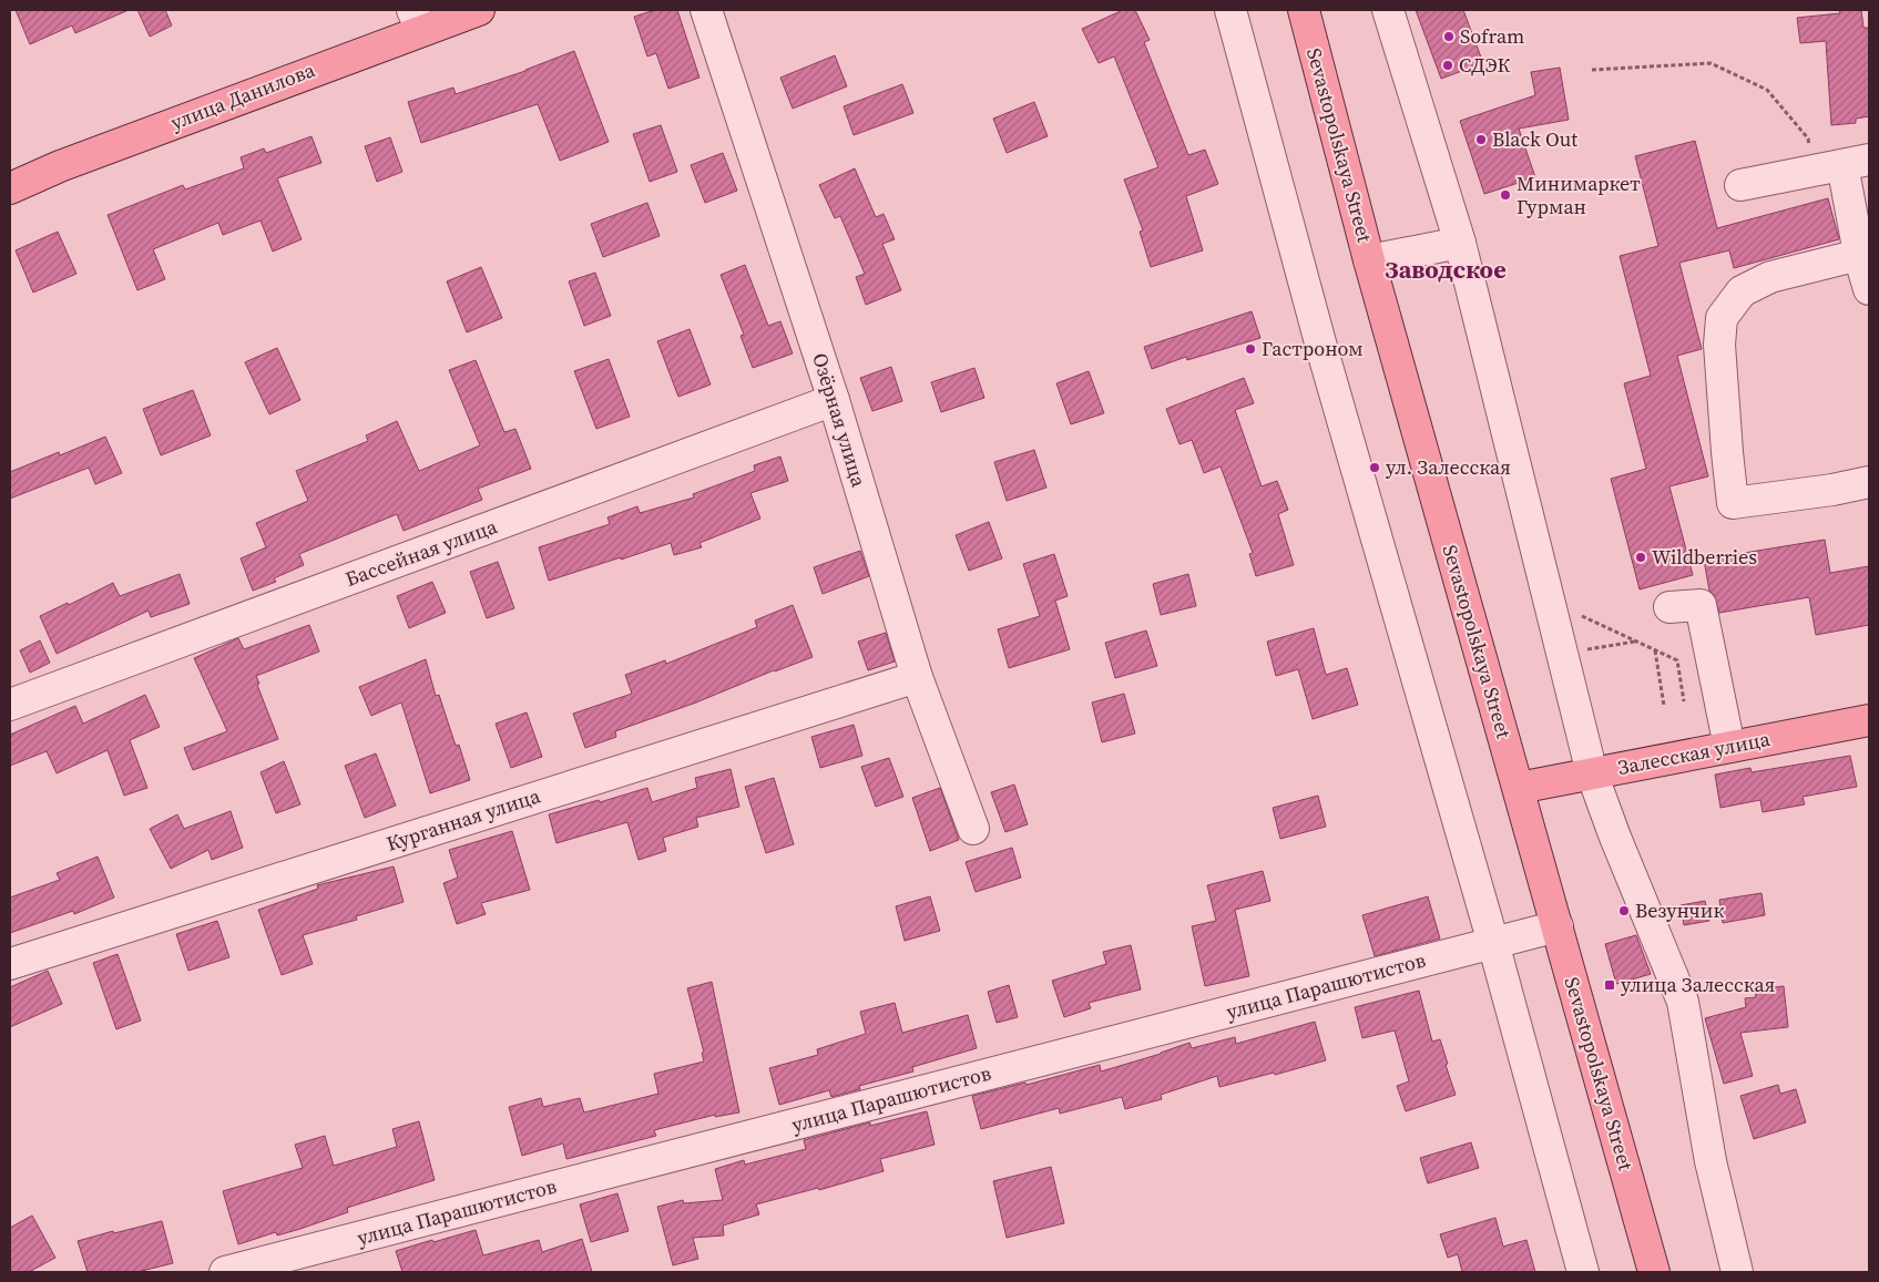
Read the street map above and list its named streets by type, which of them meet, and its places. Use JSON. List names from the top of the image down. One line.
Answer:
{"streets":{"main road":["улица Данилова","Sevastopolskaya Street","Залесская улица"],"street":["Озёрная улица","Бассейная улица","Курганная улица","улица Парашютистов"]},"crossings":[["Sevastopolskaya Street","Залесская улица"],["Sevastopolskaya Street","улица Парашютистов"],["Озёрная улица","Бассейная улица"],["Озёрная улица","Курганная улица"]],"districts":["Заводское"],"places":{"other":["Sofram","СДЭК","Black Out","Минимаркет Гурман","Гастроном","ул. Залесская","Wildberries","Везунчик"],"transit":["улица Залесская"]}}
